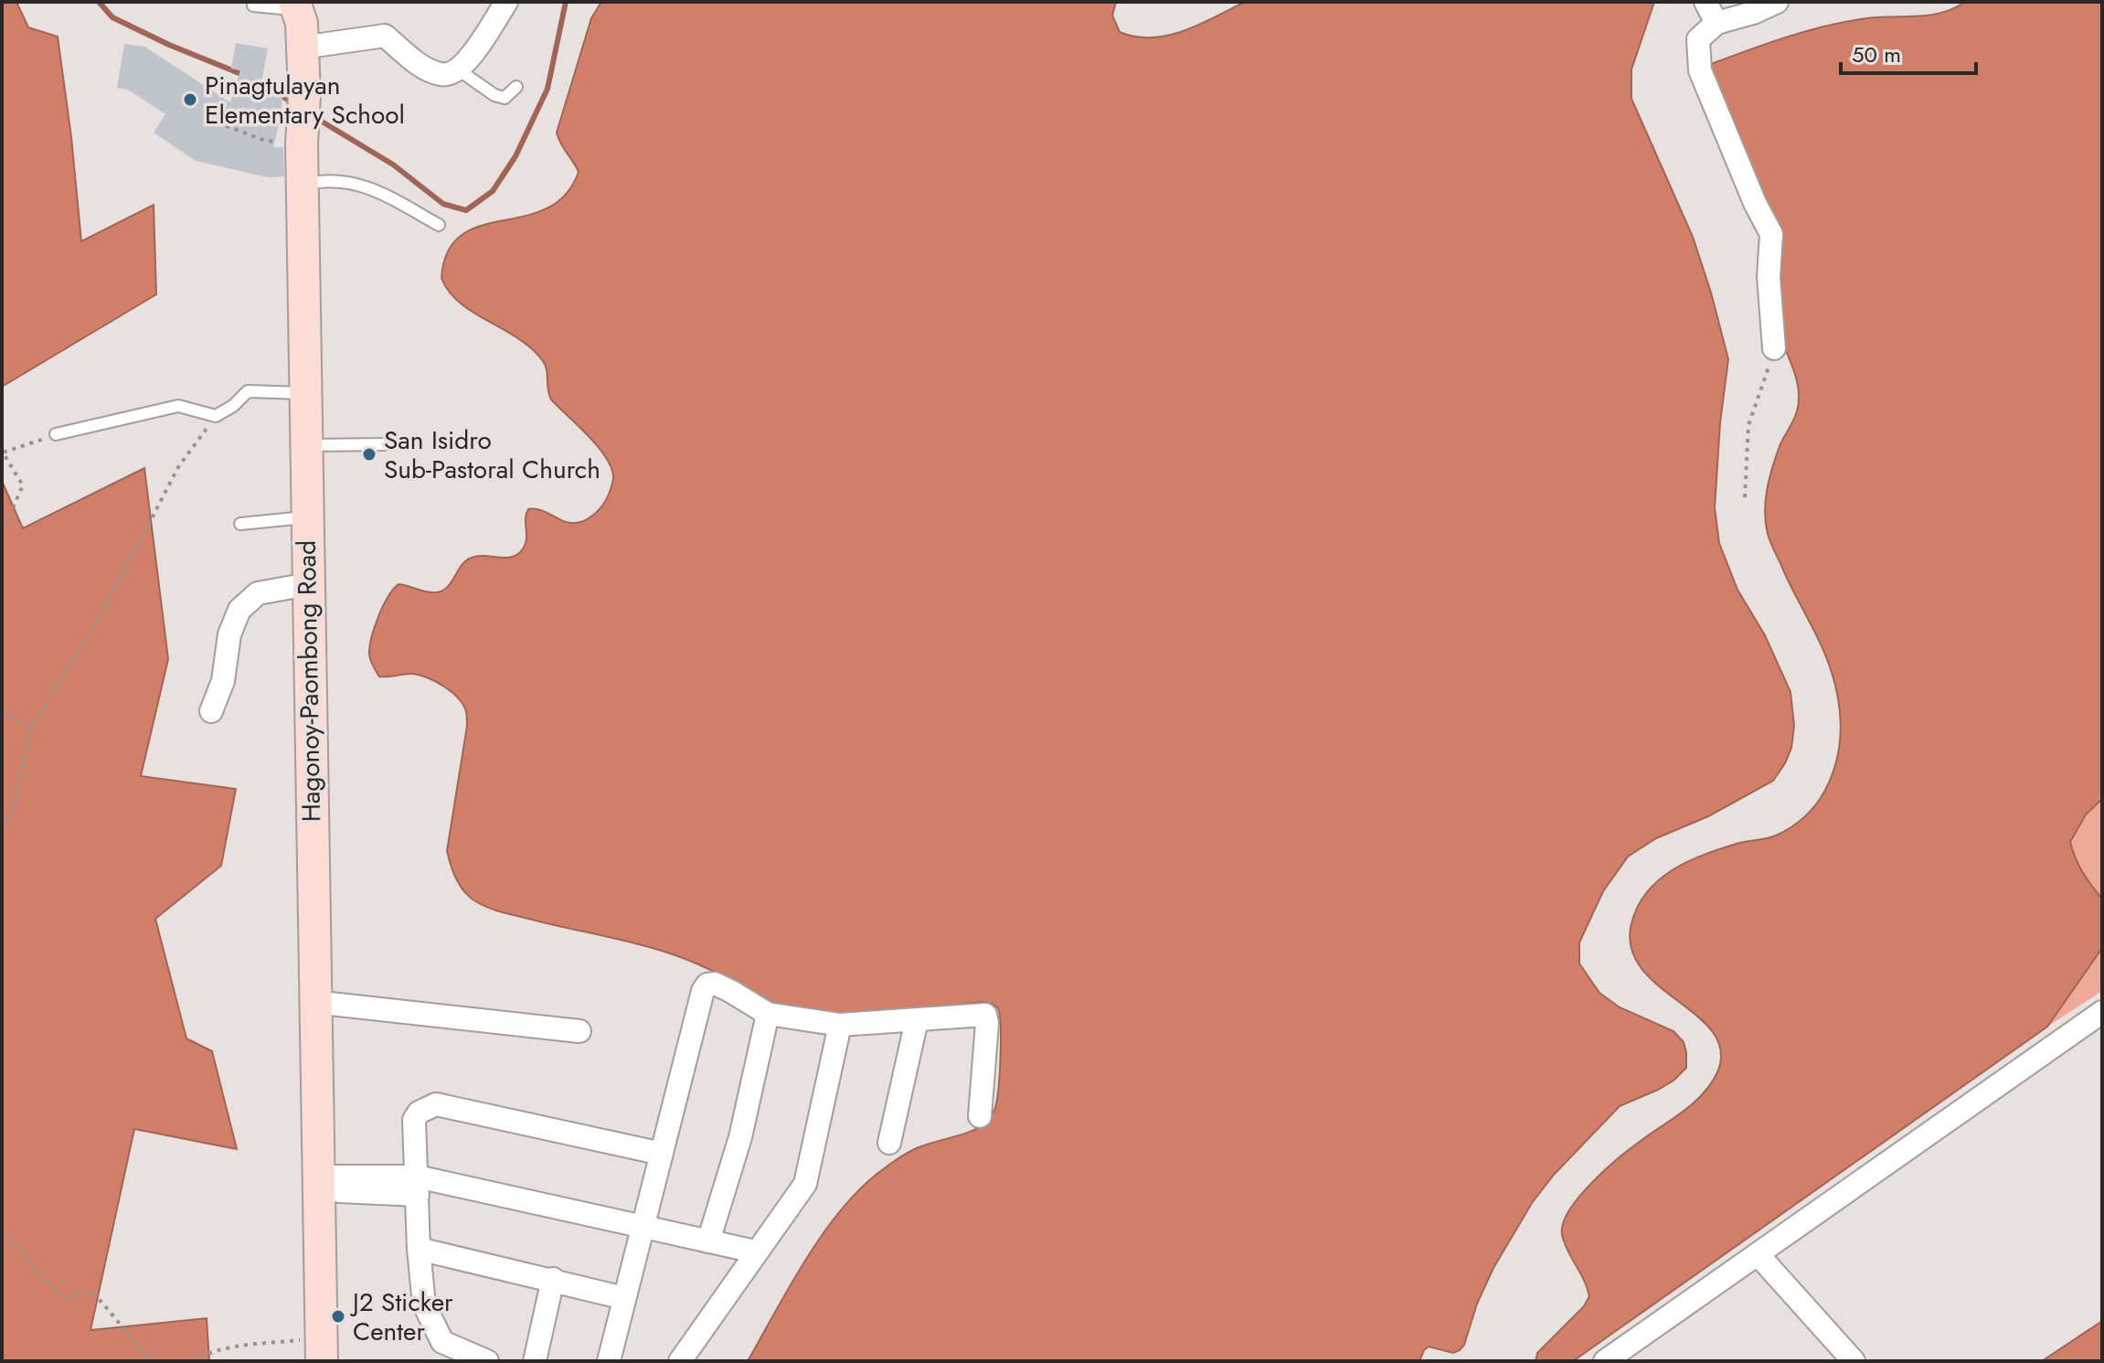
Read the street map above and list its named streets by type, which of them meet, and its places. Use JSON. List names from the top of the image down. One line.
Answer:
{"streets":{"main road":["Hagonoy-Paombong Road"]},"places":["Pinagtulayan Elementary School","San Isidro Sub-Pastoral Church","J2 Sticker Center"],"scale_bar":"50 m"}
